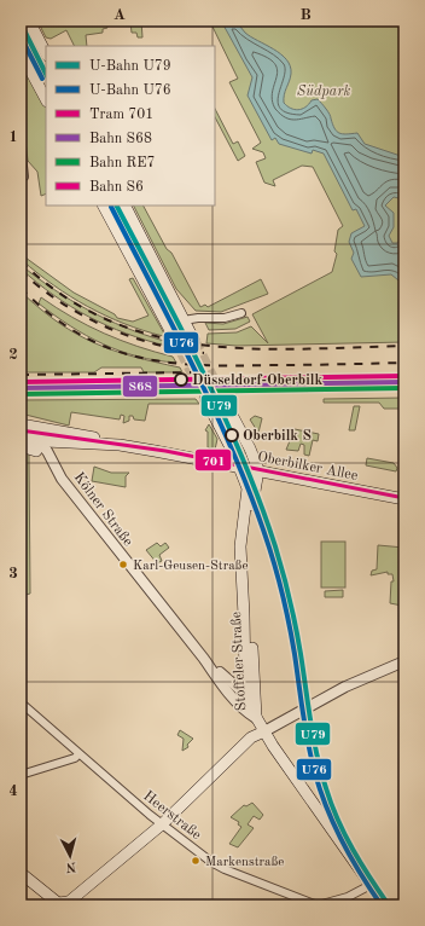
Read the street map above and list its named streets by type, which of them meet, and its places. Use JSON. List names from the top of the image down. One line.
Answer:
{"streets":{"main road":["Oberbilker Allee","Kölner Straße","Stoffeler Straße"],"street":["Heerstraße"]},"crossings":[["Oberbilker Allee","Stoffeler Straße"],["Kölner Straße","Stoffeler Straße"],["Kölner Straße","Heerstraße"]],"parks":["Südpark"],"places":["Düsseldorf-Oberbilk","Oberbilk S","Karl-Geusen-Straße","Markenstraße"],"lines":["metro line U79","metro line U76","rail line S6","rail line S68","rail line RE7","tram line 701"],"legend":["U-Bahn U79","U-Bahn U76","Tram 701","Bahn S68","Bahn RE7","Bahn S6"],"north":"bottom","grid":{"columns":["A","B"],"rows":["1","2","3","4"]}}
